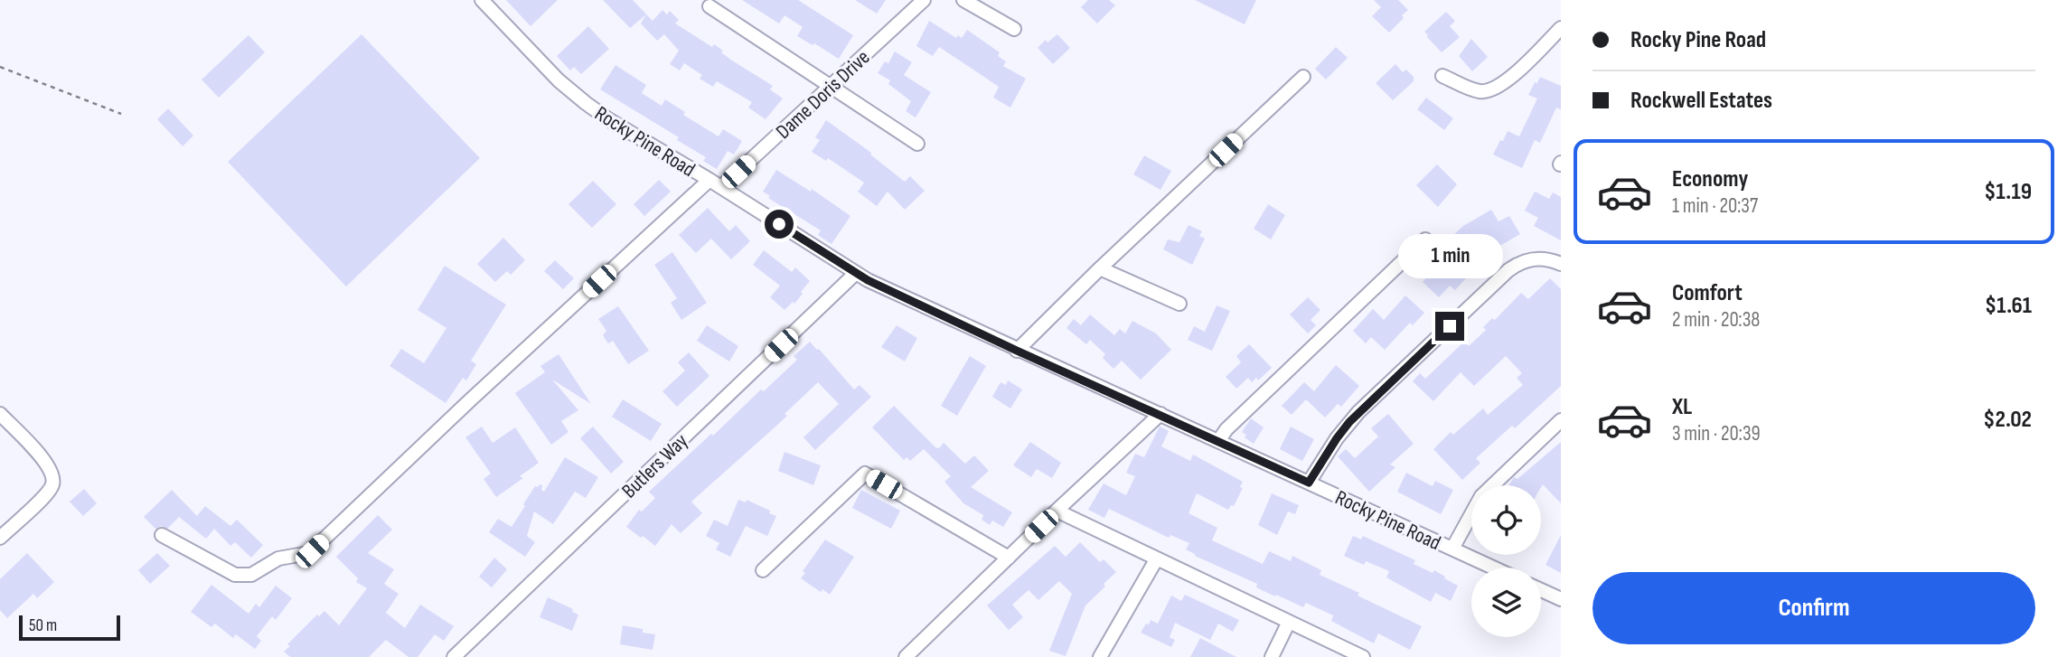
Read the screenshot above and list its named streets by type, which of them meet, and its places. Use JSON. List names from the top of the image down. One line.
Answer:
{"streets":{"street":["Dame Doris Drive","Rocky Pine Road","Butlers Way"]},"crossings":[["Dame Doris Drive","Rocky Pine Road"],["Rocky Pine Road","Butlers Way"]],"scale_bar":"50 m","page":{"banner":["Rocky Pine Road","Rockwell Estates"],"list":[{"name":"Economy","note":"1 min · 20:37","value":"$1.19"},{"name":"Comfort","note":"2 min · 20:38","value":"$1.61"},{"name":"XL","note":"3 min · 20:39","value":"$2.02"}],"bubble":"1 min","buttons":"Confirm","scale":"50 m"}}
